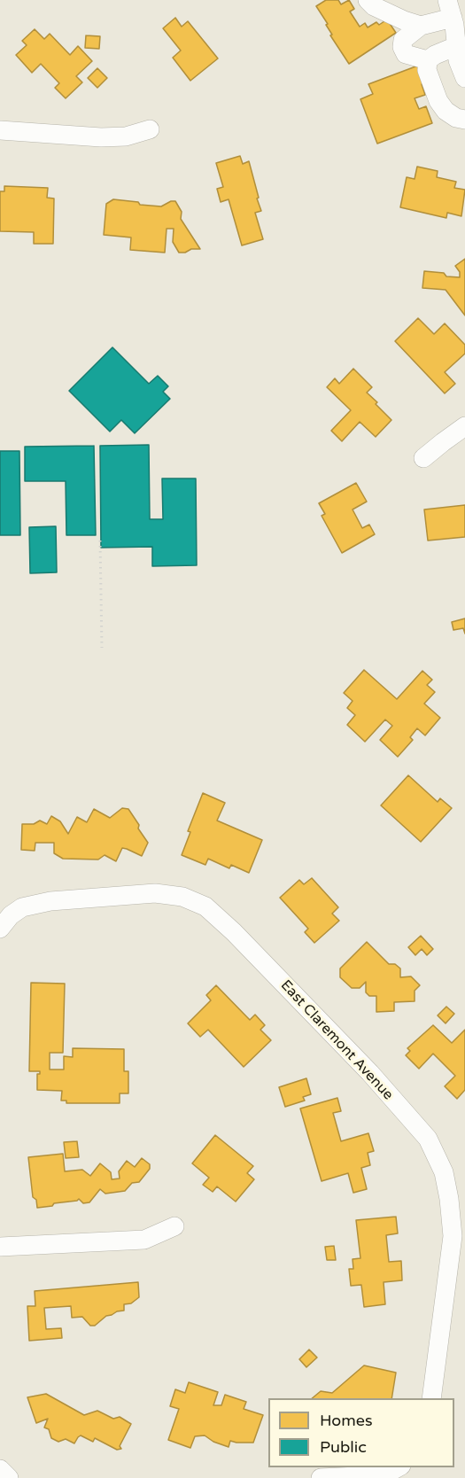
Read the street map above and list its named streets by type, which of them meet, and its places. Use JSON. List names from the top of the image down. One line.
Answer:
{"streets":{"street":["East Claremont Avenue"]},"legend":["Homes","Public"]}
